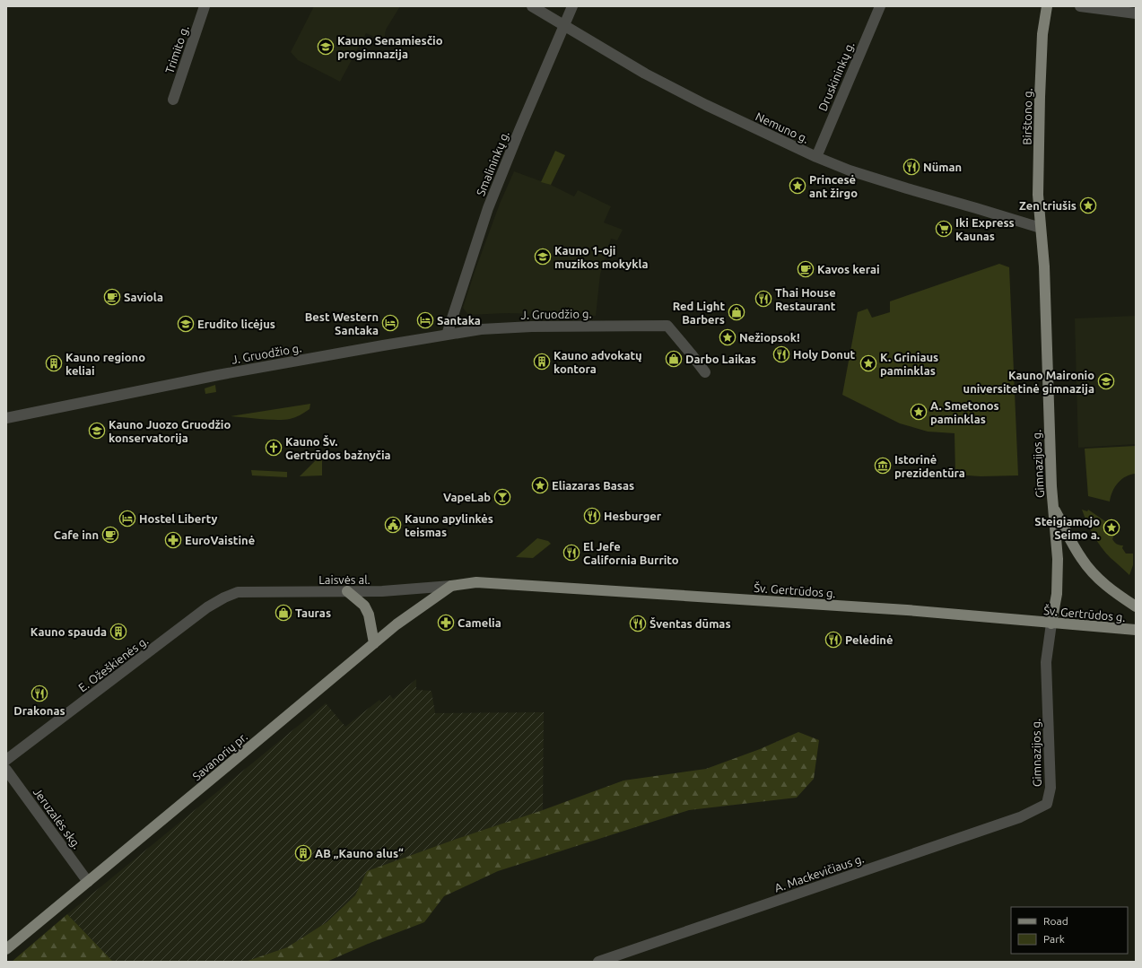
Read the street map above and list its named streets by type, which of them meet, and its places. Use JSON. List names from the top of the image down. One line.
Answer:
{"streets":{"main road":["Birštono g.","Gimnazijos g.","Šv. Gertrūdos g.","Savanorių pr."],"street":["Trimito g.","Druskininkų g.","Nemuno g.","Smalininkų g.","J. Gruodžio g.","Laisvės al.","E. Ožeškienės g.","Jeruzalės skg.","A. Mackevičiaus g."]},"crossings":[["Druskininkų g.","Nemuno g."],["Birštono g.","Nemuno g."],["Birštono g.","Gimnazijos g."],["Nemuno g.","Smalininkų g."],["Nemuno g.","Gimnazijos g."],["Smalininkų g.","J. Gruodžio g."],["Gimnazijos g.","Šv. Gertrūdos g."],["Gimnazijos g.","A. Mackevičiaus g."],["Laisvės al.","Šv. Gertrūdos g."],["Laisvės al.","E. Ožeškienės g."],["Laisvės al.","Savanorių pr."],["Šv. Gertrūdos g.","Savanorių pr."],["Savanorių pr.","Jeruzalės skg."]],"places":{"school or university":["Kauno Senamiesčio progimnazija","Kauno 1-oji muzikos mokykla","Erudito licėjus","Kauno Maironio universitetinė gimnazija","Kauno Juozo Gruodžio konservatorija"],"restaurant":["Nüman","Thai House Restaurant","Holy Donut","Hesburger","El Jefe California Burrito","Šventas dūmas","Pelėdinė","Drakonas"],"place":["Princesė ant žirgo","Zen triušis","Nežiopsok!","K. Griniaus paminklas","A. Smetonos paminklas","Eliazaras Basas","Steigiamojo Seimo a."],"supermarket":["Iki Express Kaunas"],"cafe":["Kavos kerai","Saviola","Cafe inn"],"shop":["Red Light Barbers","Darbo Laikas","Tauras"],"hotel":["Santaka","Best Western Santaka","Hostel Liberty"],"building":["Kauno advokatų kontora","Kauno regiono keliai","Kauno spauda","AB „Kauno alus“"],"church":["Kauno Šv. Gertrūdos bažnyčia"],"museum":["Istorinė prezidentūra"],"bar":["VapeLab"],"public building":["Kauno apylinkės teismas"],"pharmacy":["EuroVaistinė","Camelia"]},"legend":["Road","Park"]}
